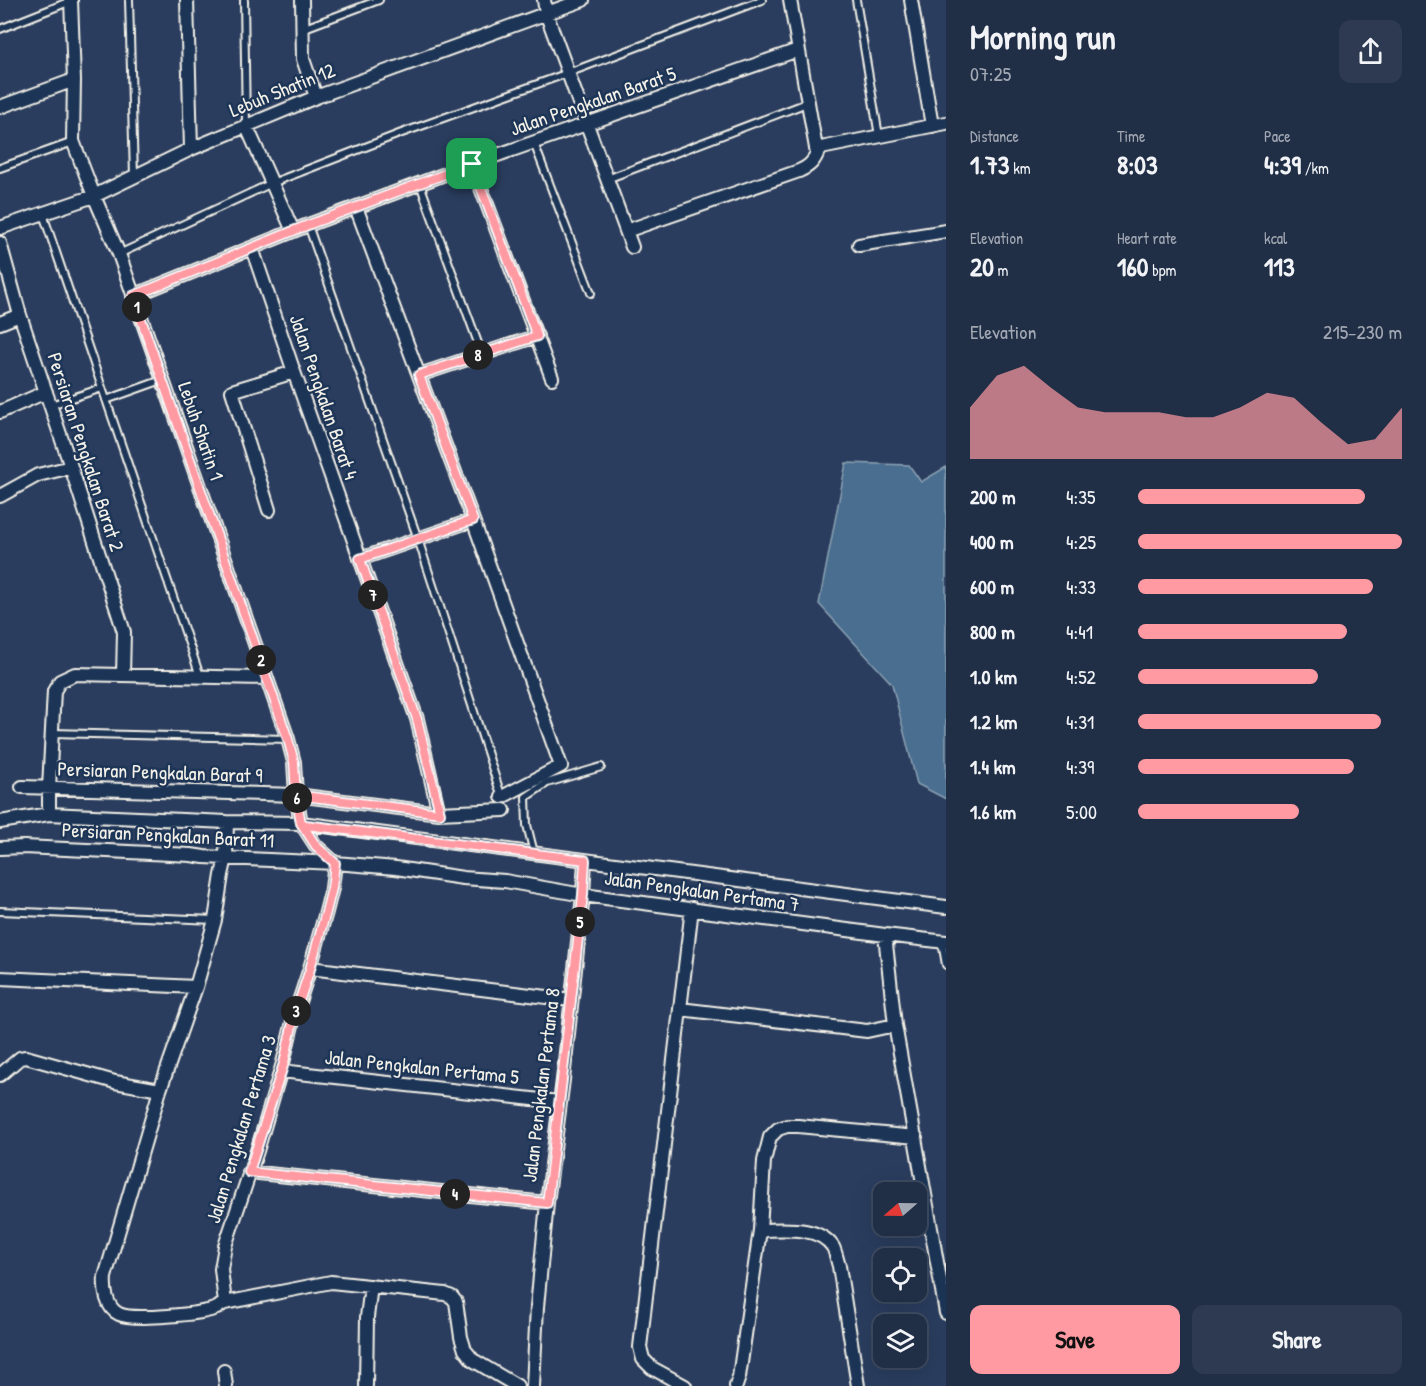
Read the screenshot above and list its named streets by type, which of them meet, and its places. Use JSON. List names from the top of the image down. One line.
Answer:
{"streets":{"street":["Lebuh Shatin 12","Jalan Pengkalan Barat 5","Jalan Pengkalan Barat 4","Lebuh Shatin 1","Persiaran Pengkalan Barat 2","Persiaran Pengkalan Barat 9","Persiaran Pengkalan Barat 11","Jalan Pengkalan Pertama 7","Jalan Pengkalan Pertama 5","Jalan Pengkalan Pertama 8","Jalan Pengkalan Pertama 3"]},"crossings":[["Lebuh Shatin 12","Lebuh Shatin 1"],["Jalan Pengkalan Barat 5","Jalan Pengkalan Barat 4"],["Jalan Pengkalan Barat 5","Lebuh Shatin 1"],["Jalan Pengkalan Barat 4","Persiaran Pengkalan Barat 9"],["Lebuh Shatin 1","Persiaran Pengkalan Barat 9"],["Lebuh Shatin 1","Persiaran Pengkalan Barat 11"],["Lebuh Shatin 1","Jalan Pengkalan Pertama 7"],["Lebuh Shatin 1","Jalan Pengkalan Pertama 3"],["Persiaran Pengkalan Barat 11","Jalan Pengkalan Pertama 7"],["Persiaran Pengkalan Barat 11","Jalan Pengkalan Pertama 3"],["Jalan Pengkalan Pertama 7","Jalan Pengkalan Pertama 8"],["Jalan Pengkalan Pertama 7","Jalan Pengkalan Pertama 3"],["Jalan Pengkalan Pertama 5","Jalan Pengkalan Pertama 8"],["Jalan Pengkalan Pertama 5","Jalan Pengkalan Pertama 3"]],"north":"left","page":{"heading":["Morning run","07:25"],"stats":[["Distance","1.73 km"],["Time","8:03"],["Pace","4:39 /km"],["Elevation","20 m"],["Heart rate","160 bpm"],["kcal","113"]],"pins":["1","8","7","2","6","5","3","4"],"chart":["Elevation","215–230 m"],"list":[{"name":"200 m","note":"4:35"},{"name":"400 m","note":"4:25"},{"name":"600 m","note":"4:33"},{"name":"800 m","note":"4:41"},{"name":"1.0 km","note":"4:52"},{"name":"1.2 km","note":"4:31"},{"name":"1.4 km","note":"4:39"},{"name":"1.6 km","note":"5:00"}],"buttons":["Save","Share"]}}
